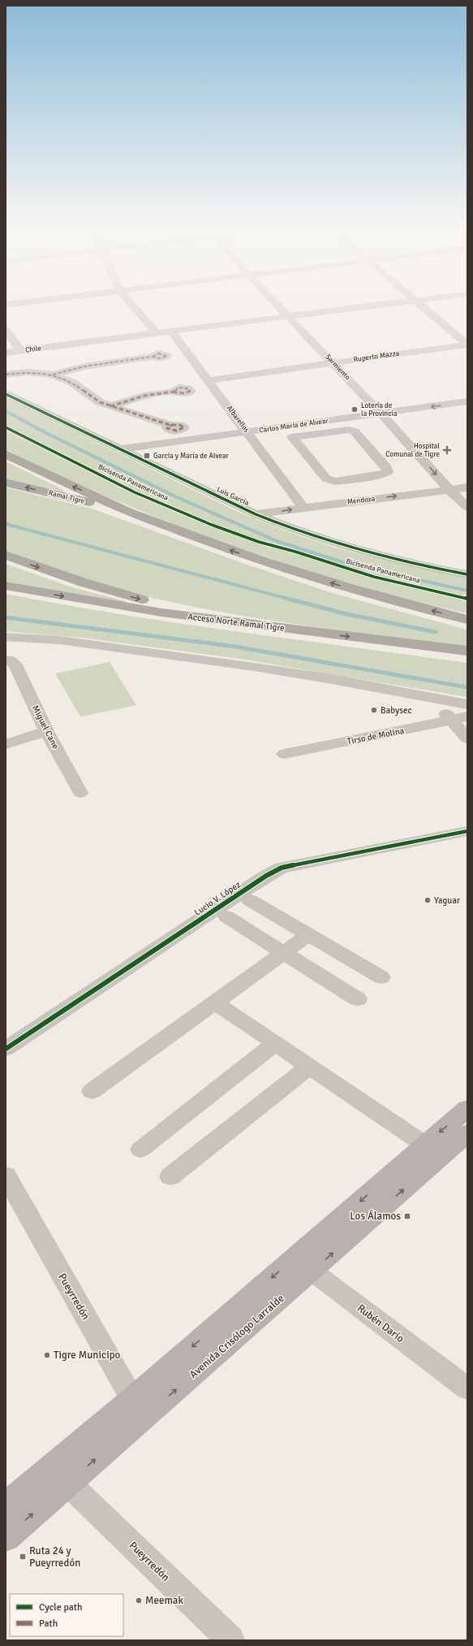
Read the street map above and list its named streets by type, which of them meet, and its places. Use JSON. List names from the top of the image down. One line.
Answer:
{"streets":{"highway":["Ramal Tigre","Acceso Norte Ramal Tigre"],"main road":["Avenida Crisólogo Larralde"],"street":["Chile","Ruperto Mazza","Sarmiento","Albarellos","Carlos María de Alvear","Luis García","Mendoza","Miguel Cane","Tirso de Molina","Lucio V. López","Pueyrredón","Rubén Darío"],"cycle path":["Bicisenda Panamericana"]},"crossings":[["Chile","Sarmiento"],["Chile","Albarellos"],["Ruperto Mazza","Sarmiento"],["Ruperto Mazza","Albarellos"],["Sarmiento","Carlos María de Alvear"],["Sarmiento","Mendoza"],["Albarellos","Carlos María de Alvear"],["Albarellos","Mendoza"],["Carlos María de Alvear","Luis García"],["Luis García","Mendoza"],["Pueyrredón","Avenida Crisólogo Larralde"],["Rubén Darío","Avenida Crisólogo Larralde"]],"one_way":["Sarmiento","Mendoza"],"places":{"other":["Lotería de la Provincia","Babysec","Yaguar","Tigre Municipo","Meemak"],"health":["Hospital Comunal de Tigre"],"transit":["García y María de Alvear","Los Álamos","Ruta 24 y Pueyrredón"]},"legend":["Cycle path","Path"]}
